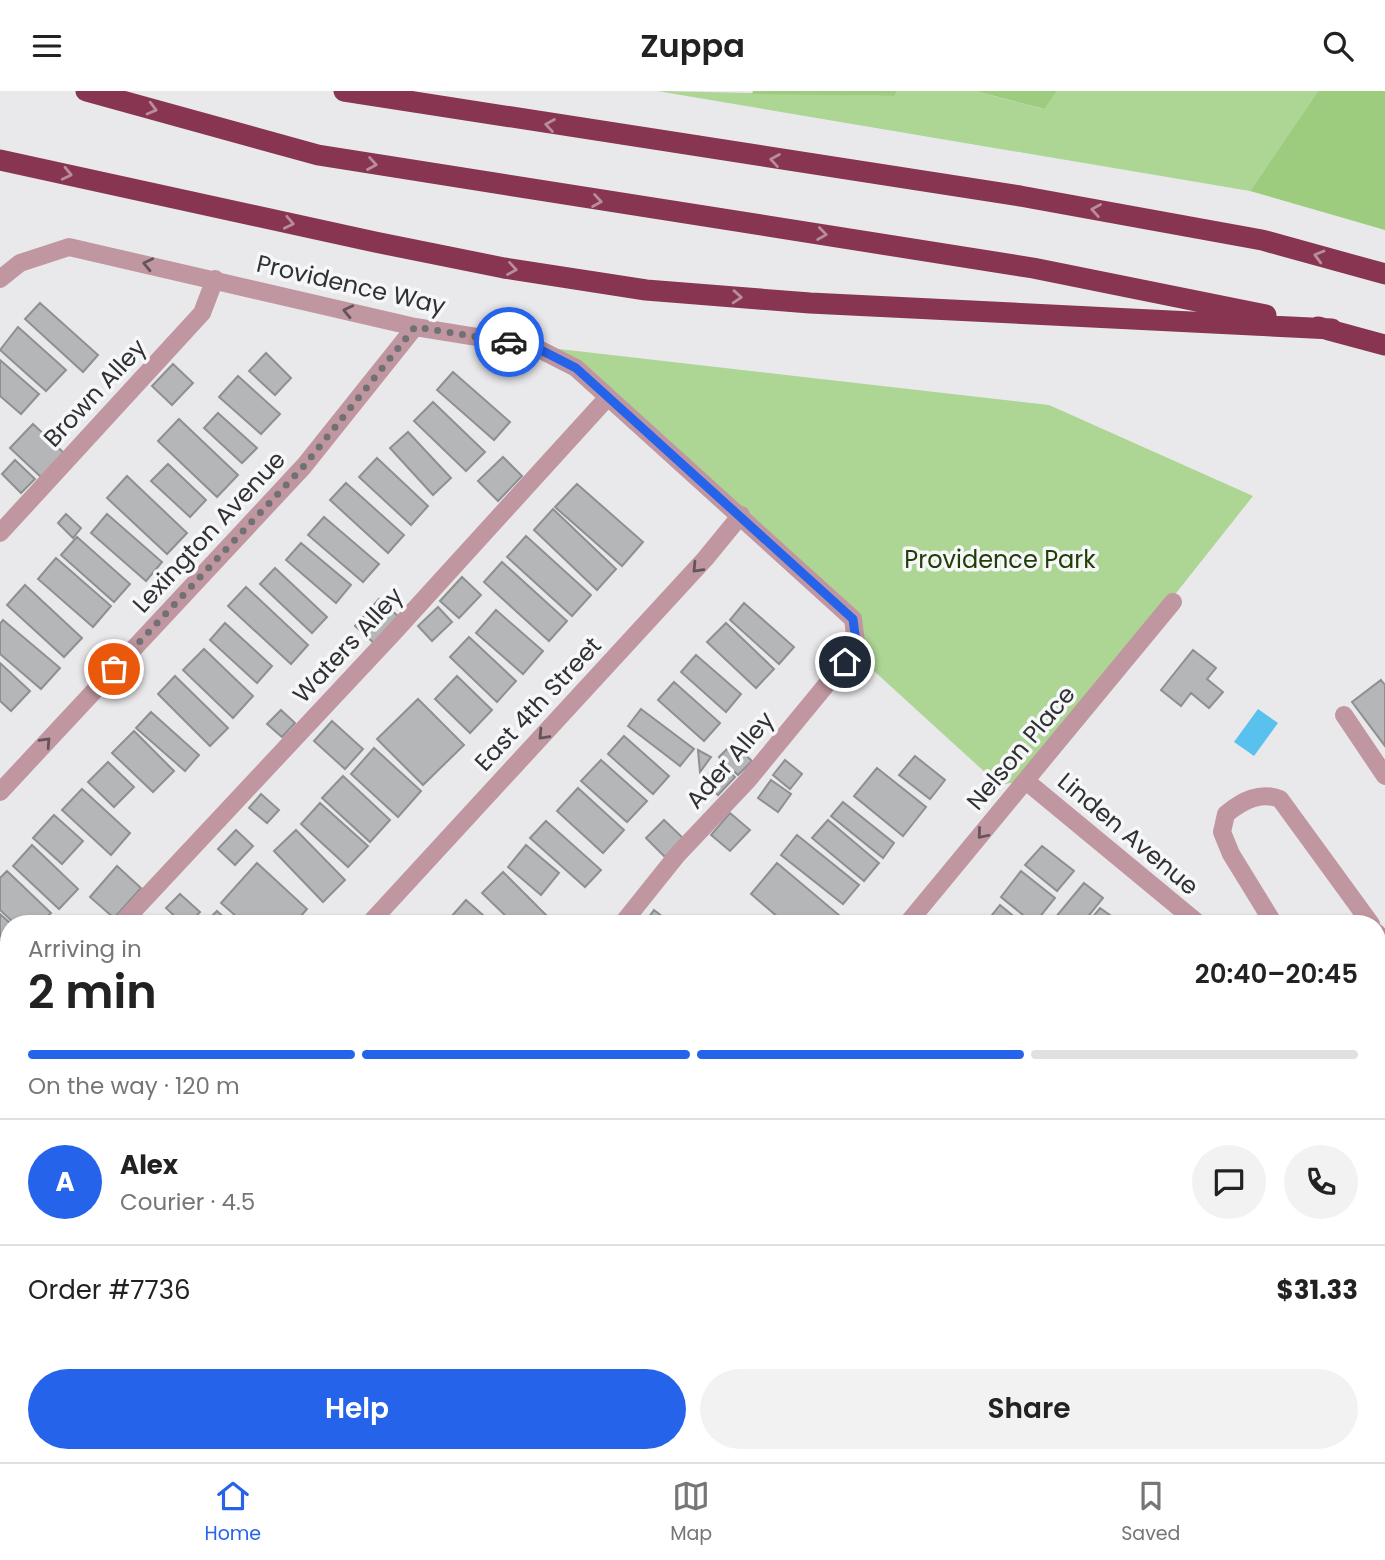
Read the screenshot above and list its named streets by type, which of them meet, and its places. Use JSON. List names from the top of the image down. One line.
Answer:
{"streets":{"street":["Providence Way","Brown Alley","Lexington Avenue","Waters Alley","East 4th Street","Nelson Place","Ader Alley","Linden Avenue"]},"crossings":[["Providence Way","Brown Alley"],["Providence Way","Lexington Avenue"],["Providence Way","Waters Alley"],["Providence Way","East 4th Street"],["Providence Way","Ader Alley"],["Nelson Place","Linden Avenue"]],"one_way":["Providence Way","Lexington Avenue","East 4th Street","Nelson Place"],"parks":["Providence Park"],"page":{"header":"Zuppa","heading":["2 min","Arriving in","20:40–20:45"],"panel":["Alex","Courier · 4.5","Order #7736","$31.33"],"bar":"On the way · 120 m","round":"A","buttons":["Help","Share"],"tabs":["Home","Map","Saved"]}}
